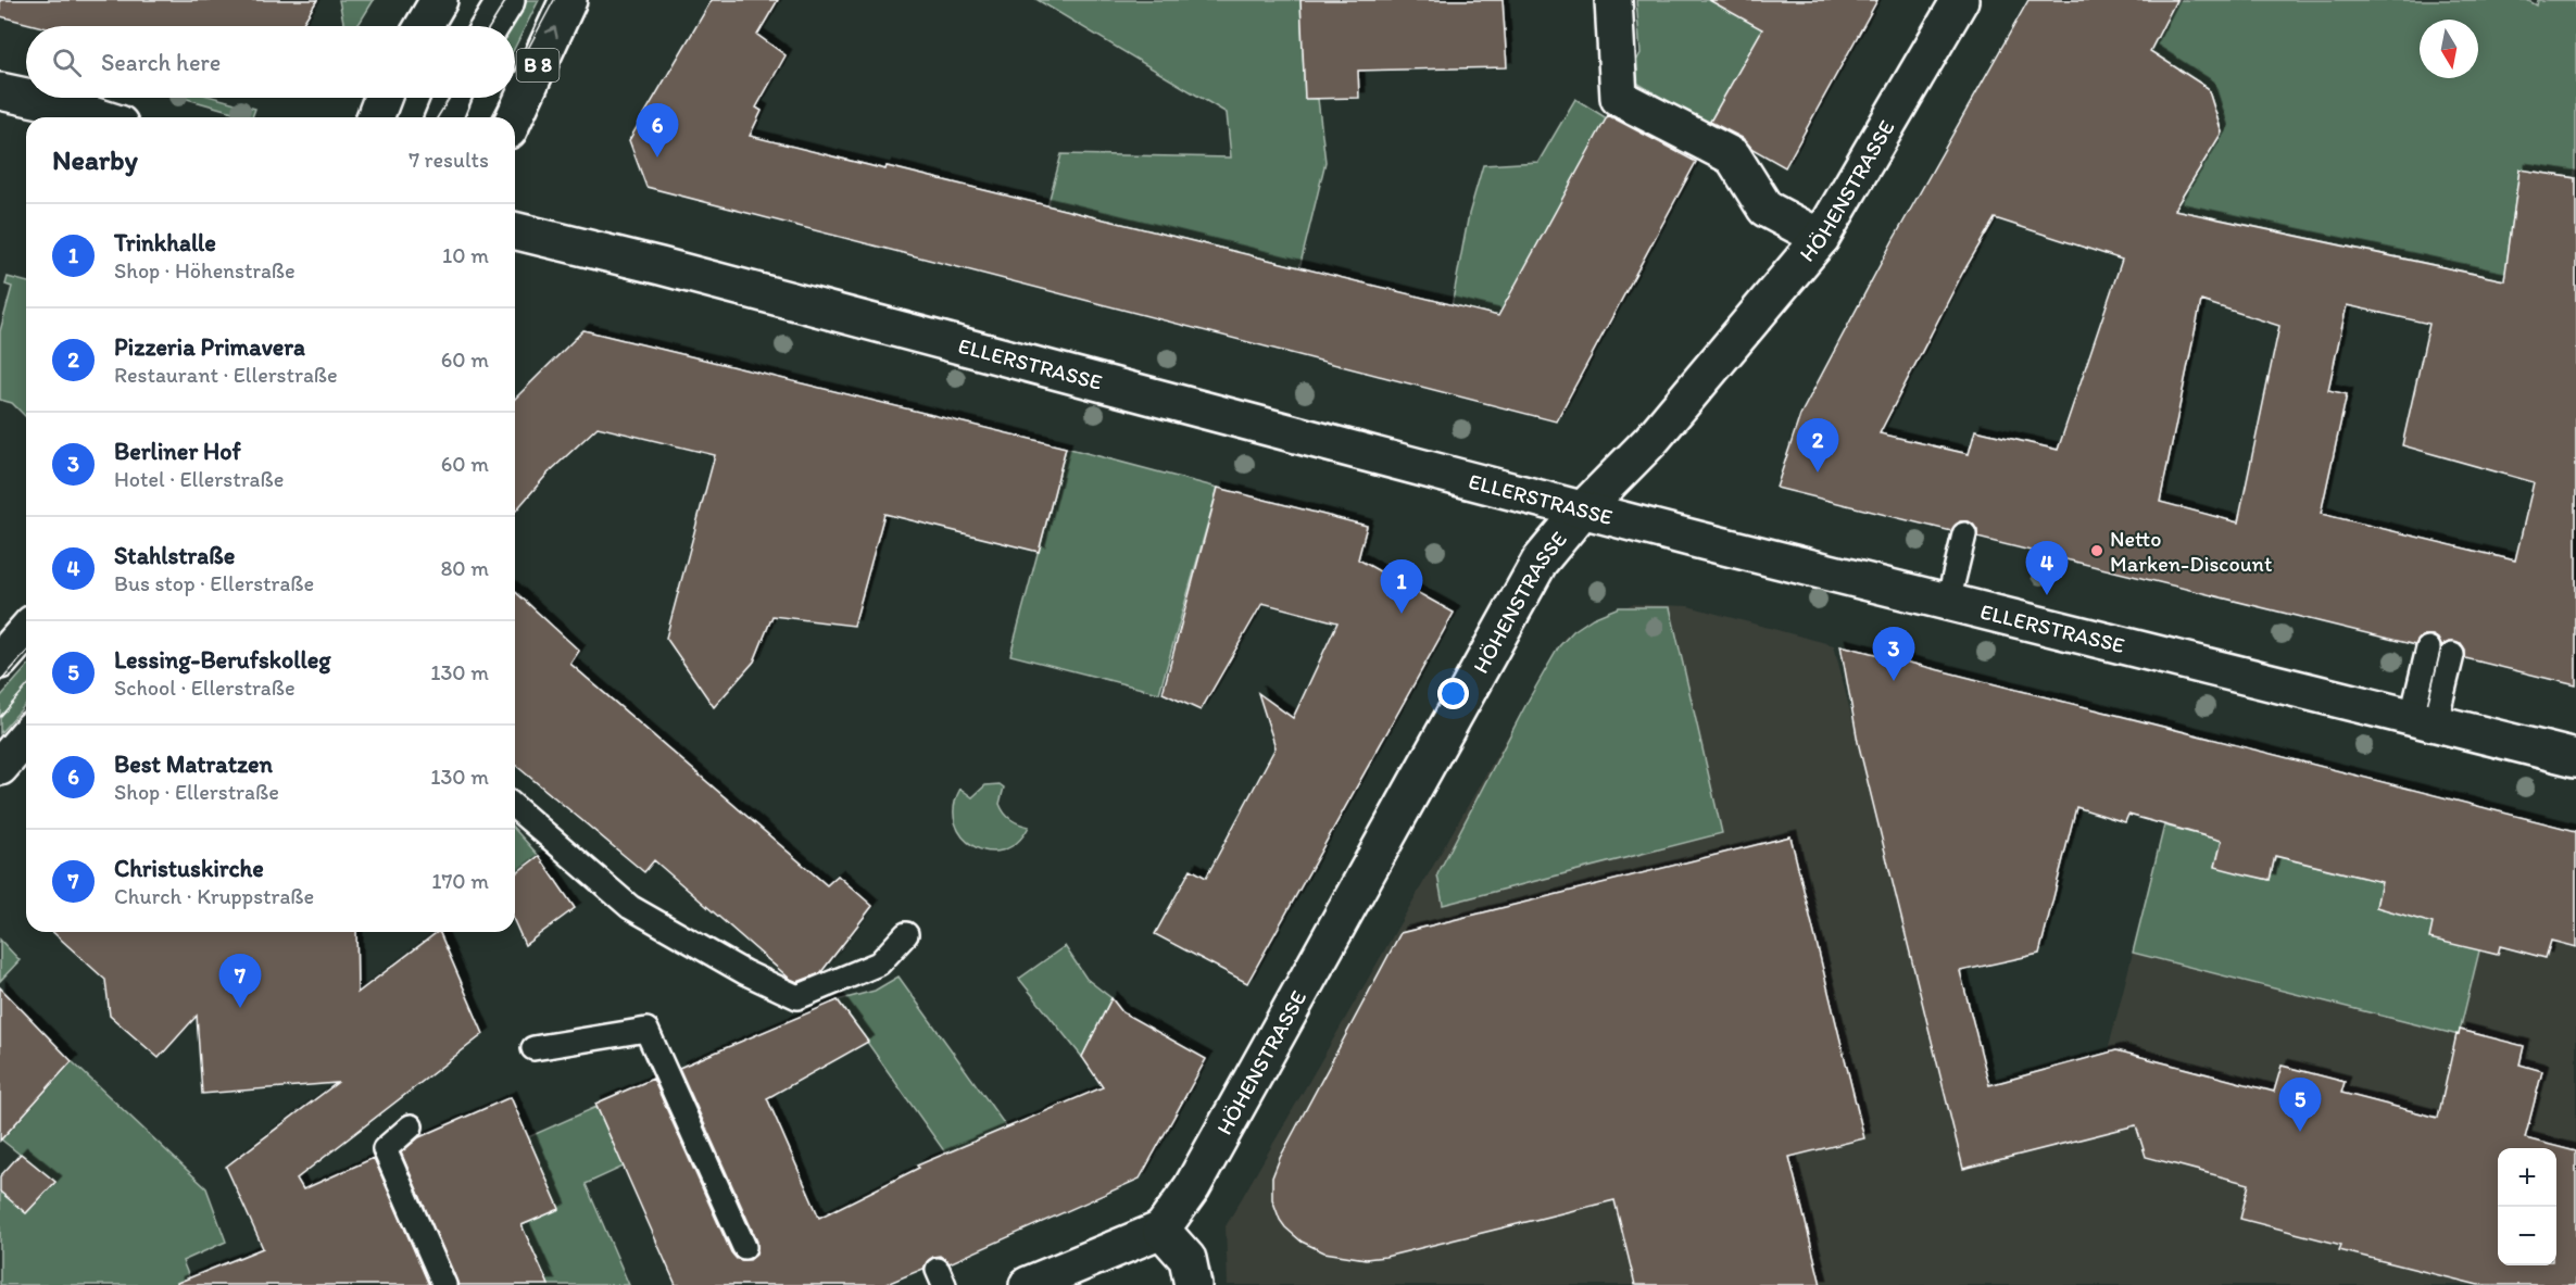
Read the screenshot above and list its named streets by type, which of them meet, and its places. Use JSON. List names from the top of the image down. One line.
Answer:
{"streets":{"street":["B 8","HÖHENSTRASSE","ELLERSTRASSE"]},"crossings":[["HÖHENSTRASSE","ELLERSTRASSE"]],"places":["Netto Marken-Discount"],"north":"bottom","page":{"search":"Search here","pins":["6","2","4","1","3","7","5"],"heading":["Nearby","7 results"],"list":[{"mark":"1","name":"Trinkhalle","note":"Shop · Höhenstraße","value":"10 m"},{"mark":"2","name":"Pizzeria Primavera","note":"Restaurant · Ellerstraße","value":"60 m"},{"mark":"3","name":"Berliner Hof","note":"Hotel · Ellerstraße","value":"60 m"},{"mark":"4","name":"Stahlstraße","note":"Bus stop · Ellerstraße","value":"80 m"},{"mark":"5","name":"Lessing-Berufskolleg","note":"School · Ellerstraße","value":"130 m"},{"mark":"6","name":"Best Matratzen","note":"Shop · Ellerstraße","value":"130 m"},{"mark":"7","name":"Christuskirche","note":"Church · Kruppstraße","value":"170 m"}],"map_buttons":["+","−"]}}
